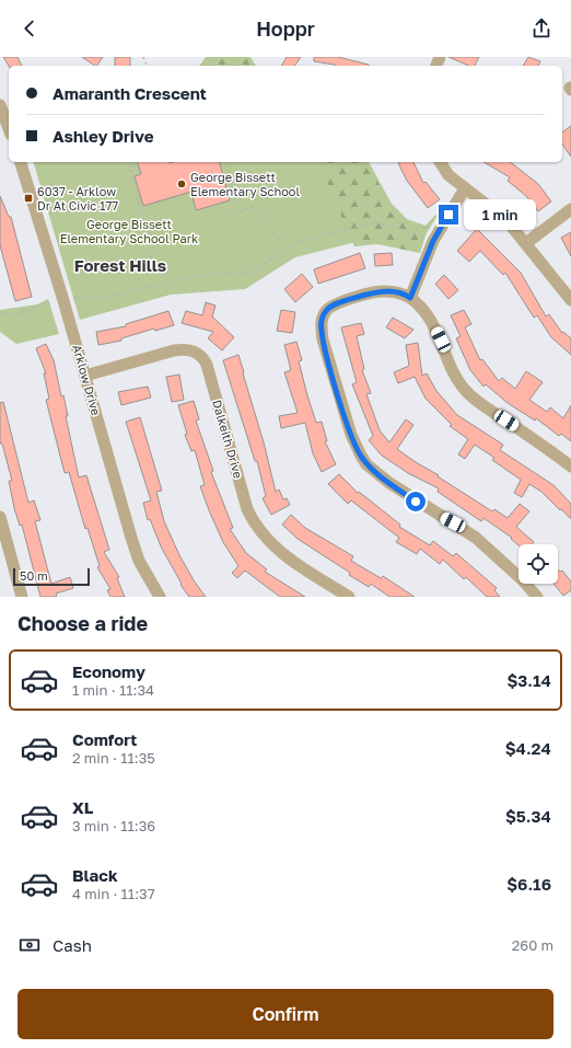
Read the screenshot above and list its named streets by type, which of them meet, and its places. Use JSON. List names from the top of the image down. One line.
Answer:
{"streets":{"street":["Arklow Drive","Dalkeith Drive"]},"crossings":[["Arklow Drive","Dalkeith Drive"]],"districts":["Forest Hills"],"parks":["George Bissett Elementary School Park"],"places":{"other":["George Bissett Elementary School"],"transit":["6037 - Arklow Dr At Civic 177"]},"scale_bar":"50 m","page":{"header":"Hoppr","banner":["Amaranth Crescent","Ashley Drive"],"bubble":"1 min","scale":"50 m","heading":"Choose a ride","list":[{"name":"Economy","note":"1 min · 11:34","value":"$3.14"},{"name":"Comfort","note":"2 min · 11:35","value":"$4.24"},{"name":"XL","note":"3 min · 11:36","value":"$5.34"},{"name":"Black","note":"4 min · 11:37","value":"$6.16"}],"pay":["Cash","260 m"],"buttons":"Confirm"}}
